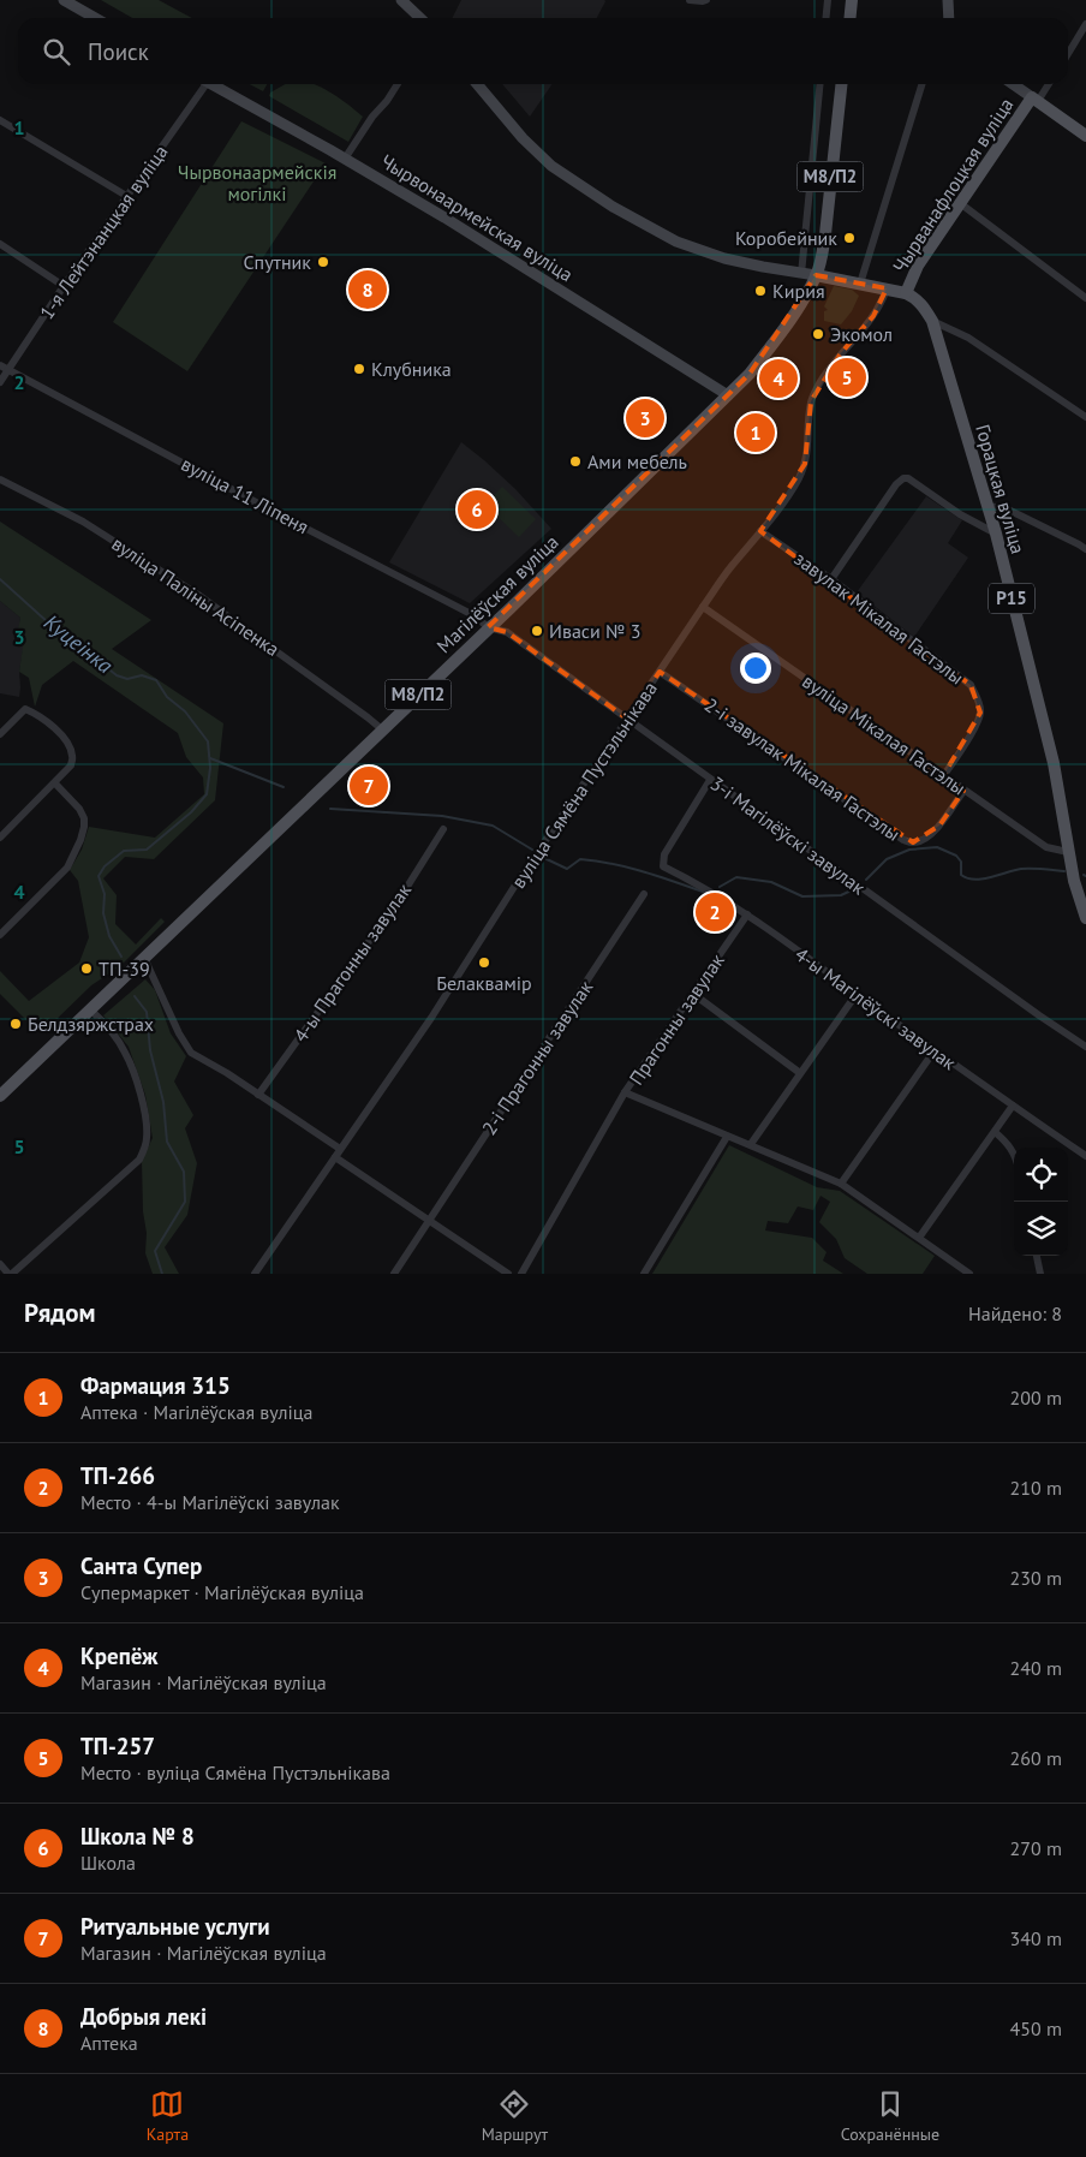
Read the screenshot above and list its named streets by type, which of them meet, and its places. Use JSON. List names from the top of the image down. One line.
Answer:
{"streets":{"main road":["М8/П2","Чырванафлоцкая вуліца","Чырвонаармейская вуліца","Горацкая вуліца","Магілёўская вуліца","Р15"],"street":["1-я Лейтэнанцкая вуліца","вуліца 11 Ліпеня","вуліца Паліны Асіпенка","завулак Мікалая Гастэлы","вуліца Мікалая Гастэлы","2-і завулак Мікалая Гастэлы","вуліца Сямёна Пустэльнікава","3-і Магілёўскі завулак","4-ы Прагонны завулак","4-ы Магілёўскі завулак","Прагонны завулак","2-і Прагонны завулак"]},"crossings":[["М8/П2","Магілёўская вуліца"],["М8/П2","Р15"],["Чырванафлоцкая вуліца","Горацкая вуліца"],["Чырванафлоцкая вуліца","Р15"],["Чырвонаармейская вуліца","Магілёўская вуліца"],["1-я Лейтэнанцкая вуліца","вуліца 11 Ліпеня"],["Горацкая вуліца","Р15"],["Горацкая вуліца","вуліца Мікалая Гастэлы"],["вуліца 11 Ліпеня","Магілёўская вуліца"],["вуліца 11 Ліпеня","3-і Магілёўскі завулак"],["Магілёўская вуліца","вуліца Паліны Асіпенка"],["Магілёўская вуліца","Р15"],["Магілёўская вуліца","3-і Магілёўскі завулак"],["Р15","вуліца Сямёна Пустэльнікава"],["завулак Мікалая Гастэлы","вуліца Мікалая Гастэлы"],["завулак Мікалая Гастэлы","вуліца Сямёна Пустэльнікава"],["вуліца Мікалая Гастэлы","2-і завулак Мікалая Гастэлы"],["вуліца Мікалая Гастэлы","вуліца Сямёна Пустэльнікава"],["2-і завулак Мікалая Гастэлы","вуліца Сямёна Пустэльнікава"],["вуліца Сямёна Пустэльнікава","3-і Магілёўскі завулак"],["3-і Магілёўскі завулак","4-ы Магілёўскі завулак"],["4-ы Магілёўскі завулак","Прагонны завулак"]],"water":["Куцеінка"],"parks":["Чырвонаармейскія могілкі"],"places":["Коробейник","Спутник","Кирия","Экомол","Клубника","Ами мебель","Иваси № 3","Белаквамір","ТП-39","Белдзяржстрах"],"page":{"search":"Поиск","pins":["8","5","4","3","1","6","7","2"],"heading":["Рядом","Найдено: 8"],"list":[{"mark":"1","name":"Фармация 315","note":"Аптека · Магілёўская вуліца","value":"200 m"},{"mark":"2","name":"ТП-266","note":"Место · 4-ы Магілёўскі завулак","value":"210 m"},{"mark":"3","name":"Санта Супер","note":"Супермаркет · Магілёўская вуліца","value":"230 m"},{"mark":"4","name":"Крепёж","note":"Магазин · Магілёўская вуліца","value":"240 m"},{"mark":"5","name":"ТП-257","note":"Место · вуліца Сямёна Пустэльнікава","value":"260 m"},{"mark":"6","name":"Школа № 8","note":"Школа","value":"270 m"},{"mark":"7","name":"Ритуальные услуги","note":"Магазин · Магілёўская вуліца","value":"340 m"},{"mark":"8","name":"Добрыя лекі","note":"Аптека","value":"450 m"}],"nav":["Карта","Маршрут","Сохранённые"]},"grid":{"rows":["1","2","3","4","5"]}}
